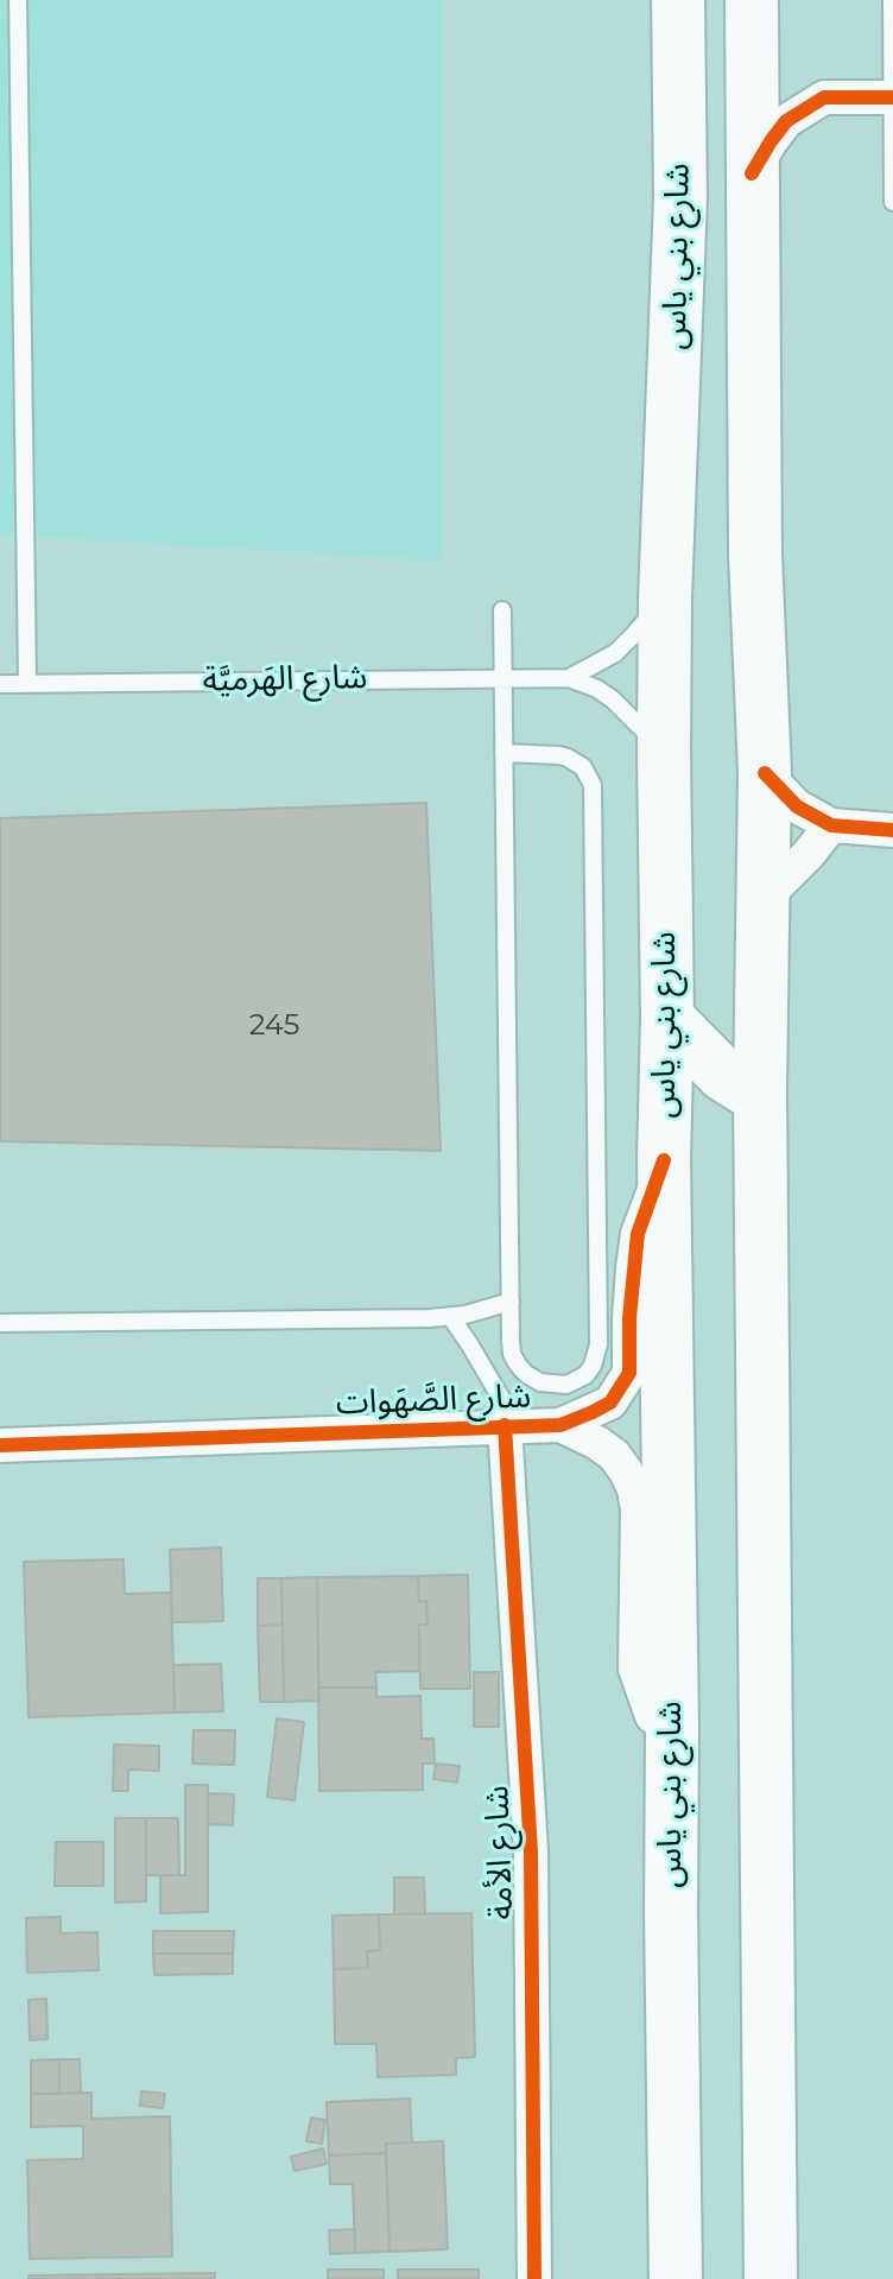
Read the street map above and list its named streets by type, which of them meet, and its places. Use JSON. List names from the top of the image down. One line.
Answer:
{"streets":{"main road":["شارع بني ياس"],"street":["شارع الصَّهَوات","شارع الأمة"],"lane":["شارع الهَرميَّة"]},"crossings":[["شارع بني ياس","شارع الهَرميَّة"],["شارع بني ياس","شارع الصَّهَوات"],["شارع الصَّهَوات","شارع الأمة"]],"house_numbers":["245"]}
